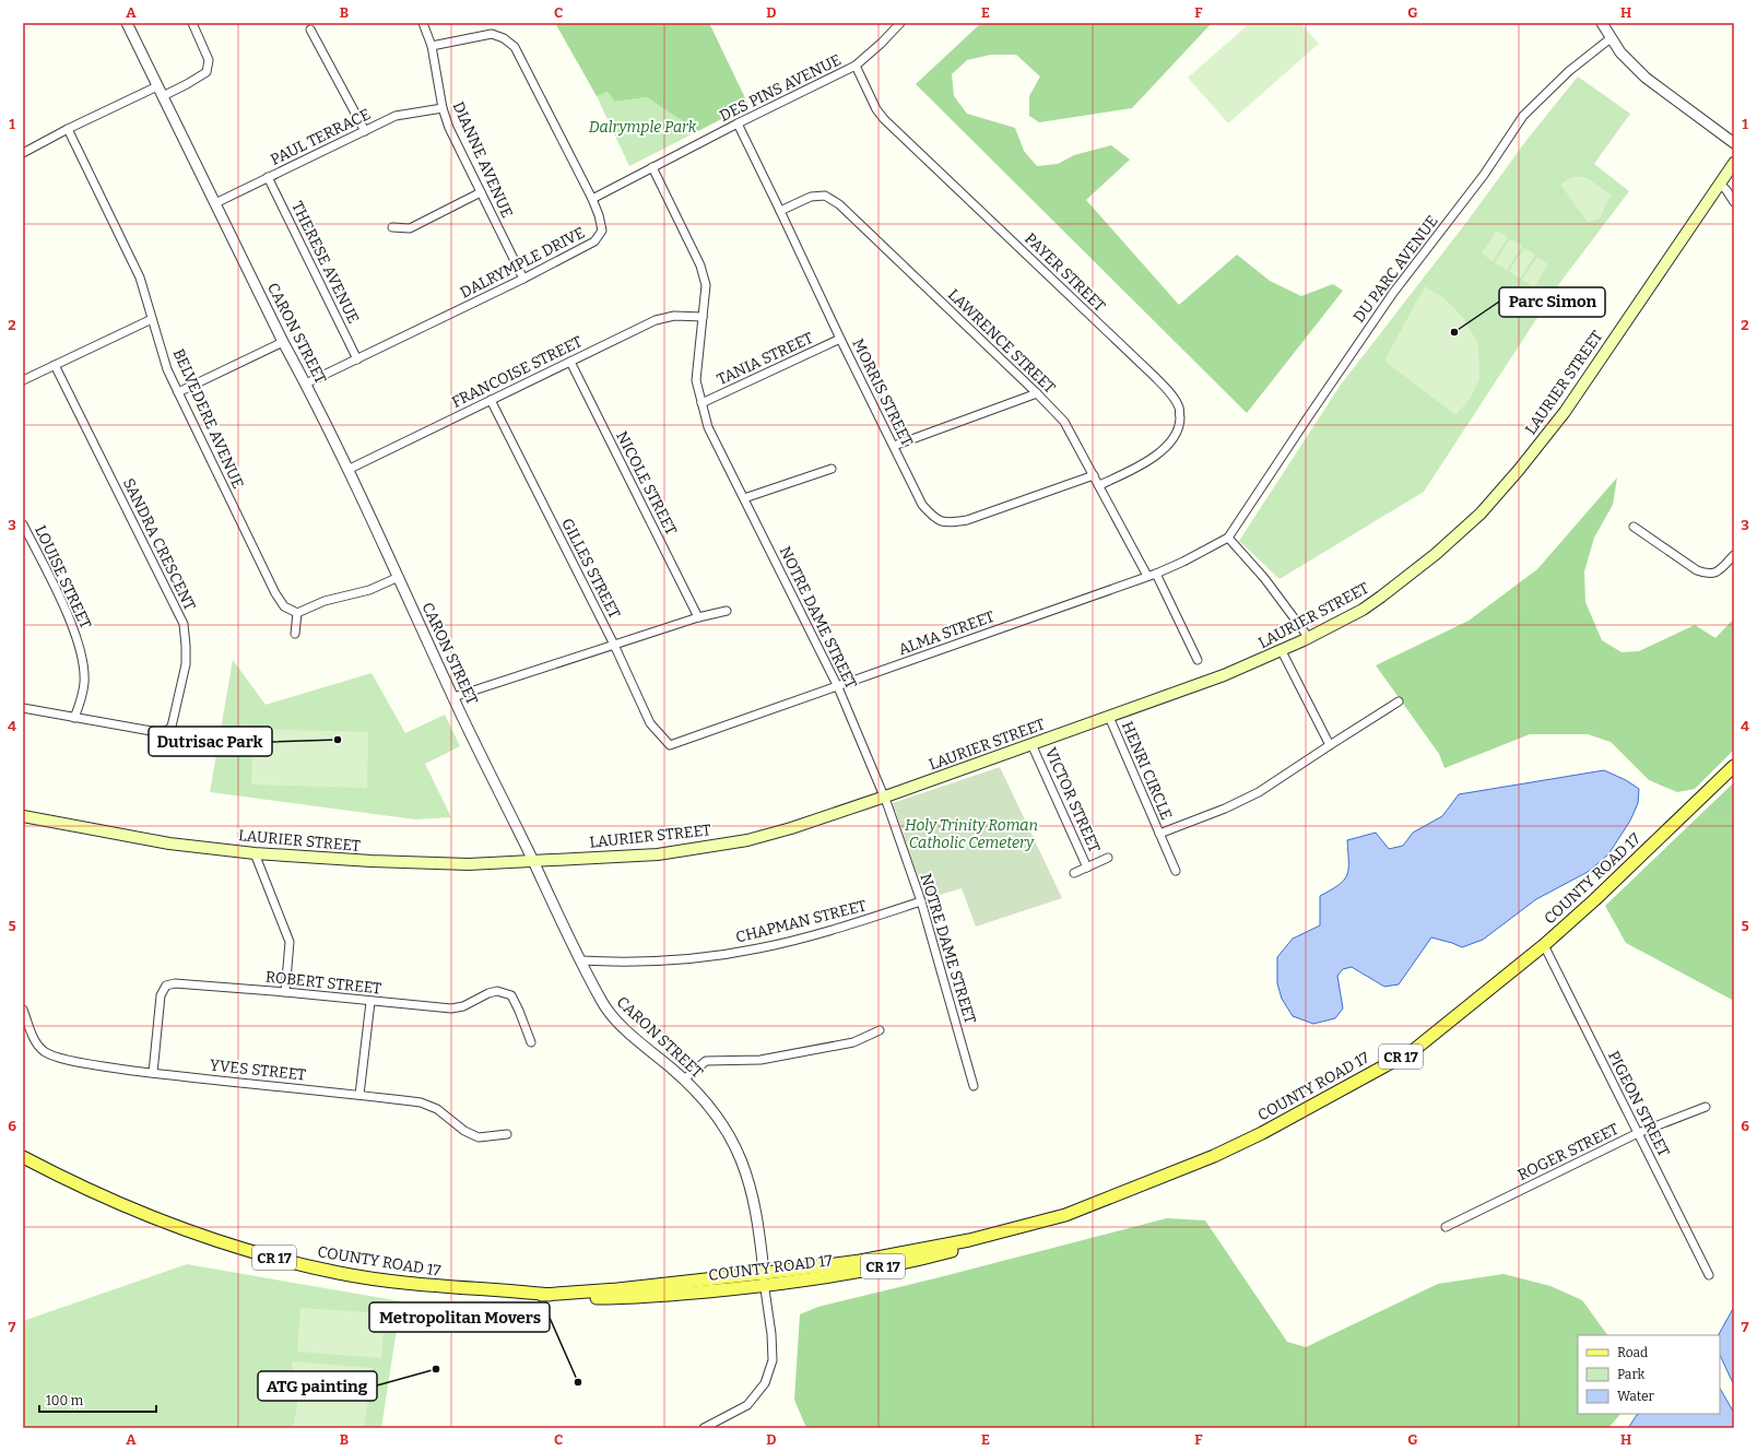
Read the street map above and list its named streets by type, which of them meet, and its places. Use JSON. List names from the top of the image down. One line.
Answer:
{"streets":{"main road":["LAURIER STREET","COUNTY ROAD 17","CR 17"],"street":["DES PINS AVENUE","PAUL TERRACE","DIANNE AVENUE","THERESE AVENUE","DALRYMPLE DRIVE","DU PARC AVENUE","PAYER STREET","CARON STREET","LAWRENCE STREET","TANIA STREET","FRANCOISE STREET","MORRIS STREET","BELVEDERE AVENUE","NICOLE STREET","SANDRA CRESCENT","GILLES STREET","LOUISE STREET","NOTRE DAME STREET","ALMA STREET","HENRI CIRCLE","VICTOR STREET","CHAPMAN STREET","ROBERT STREET","YVES STREET","PIGEON STREET","ROGER STREET"]},"crossings":[["DES PINS AVENUE","DALRYMPLE DRIVE"],["DES PINS AVENUE","PAYER STREET"],["DES PINS AVENUE","MORRIS STREET"],["DES PINS AVENUE","NOTRE DAME STREET"],["PAUL TERRACE","DIANNE AVENUE"],["PAUL TERRACE","THERESE AVENUE"],["PAUL TERRACE","CARON STREET"],["DIANNE AVENUE","DALRYMPLE DRIVE"],["THERESE AVENUE","DALRYMPLE DRIVE"],["DALRYMPLE DRIVE","CARON STREET"],["DU PARC AVENUE","ALMA STREET"],["PAYER STREET","LAWRENCE STREET"],["CARON STREET","FRANCOISE STREET"],["CARON STREET","LAURIER STREET"],["CARON STREET","COUNTY ROAD 17"],["CARON STREET","CHAPMAN STREET"],["LAWRENCE STREET","MORRIS STREET"],["LAWRENCE STREET","ALMA STREET"],["TANIA STREET","MORRIS STREET"],["TANIA STREET","NOTRE DAME STREET"],["FRANCOISE STREET","NICOLE STREET"],["FRANCOISE STREET","GILLES STREET"],["FRANCOISE STREET","NOTRE DAME STREET"],["LAURIER STREET","NOTRE DAME STREET"],["LAURIER STREET","HENRI CIRCLE"],["LAURIER STREET","VICTOR STREET"],["SANDRA CRESCENT","LOUISE STREET"],["GILLES STREET","ALMA STREET"],["NOTRE DAME STREET","ALMA STREET"],["NOTRE DAME STREET","CHAPMAN STREET"],["COUNTY ROAD 17","PIGEON STREET"],["ROBERT STREET","YVES STREET"],["PIGEON STREET","ROGER STREET"]],"parks":["Dalrymple Park","Holy Trinity Roman Catholic Cemetery"],"places":["Parc Simon","Dutrisac Park","ATG painting","Metropolitan Movers"],"legend":["Road","Park","Water"],"scale_bar":"100 m","grid":{"columns":["A","B","C","D","E","F","G","H"],"rows":["1","2","3","4","5","6","7"]}}
